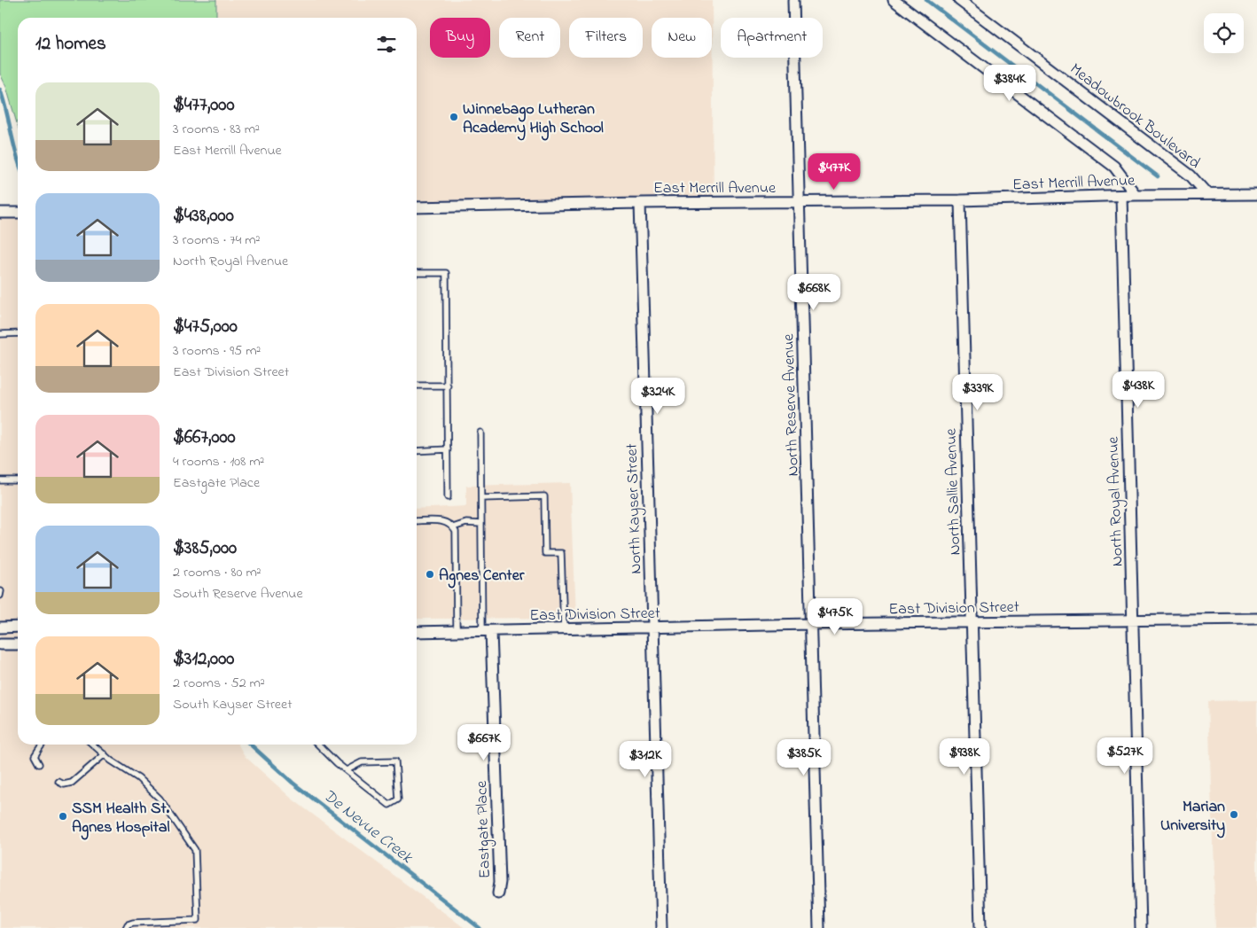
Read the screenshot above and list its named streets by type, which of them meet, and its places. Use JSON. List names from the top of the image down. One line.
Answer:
{"streets":{"street":["Meadowbrook Boulevard","East Merrill Avenue","North Reserve Avenue","North Sallie Avenue","North Royal Avenue","North Kayser Street","East Division Street","Eastgate Place"]},"crossings":[["Meadowbrook Boulevard","East Merrill Avenue"],["East Merrill Avenue","North Reserve Avenue"],["East Merrill Avenue","North Sallie Avenue"],["East Merrill Avenue","North Royal Avenue"],["East Merrill Avenue","North Kayser Street"],["North Reserve Avenue","East Division Street"],["North Sallie Avenue","East Division Street"],["North Royal Avenue","East Division Street"],["North Kayser Street","East Division Street"],["East Division Street","Eastgate Place"]],"water":["De Nevue Creek"],"places":["Winnebago Lutheran Academy High School","Agnes Center","Marian University","SSM Health St. Agnes Hospital"],"page":{"chip":["Buy","Rent","Filters","New","Apartment"],"heading":"12 homes","price":["$384K","$477K","$668K","$438K","$339K","$324K","$475K","$667K","$527K","$938K","$385K","$312K"],"list":[{"name":"$477,000","note":"3 rooms · 83 m² · East Merrill Avenue"},{"name":"$438,000","note":"3 rooms · 74 m² · North Royal Avenue"},{"name":"$475,000","note":"3 rooms · 95 m² · East Division Street"},{"name":"$667,000","note":"4 rooms · 108 m² · Eastgate Place"},{"name":"$385,000","note":"2 rooms · 80 m² · South Reserve Avenue"},{"name":"$312,000","note":"2 rooms · 52 m² · South Kayser Street"}]}}
